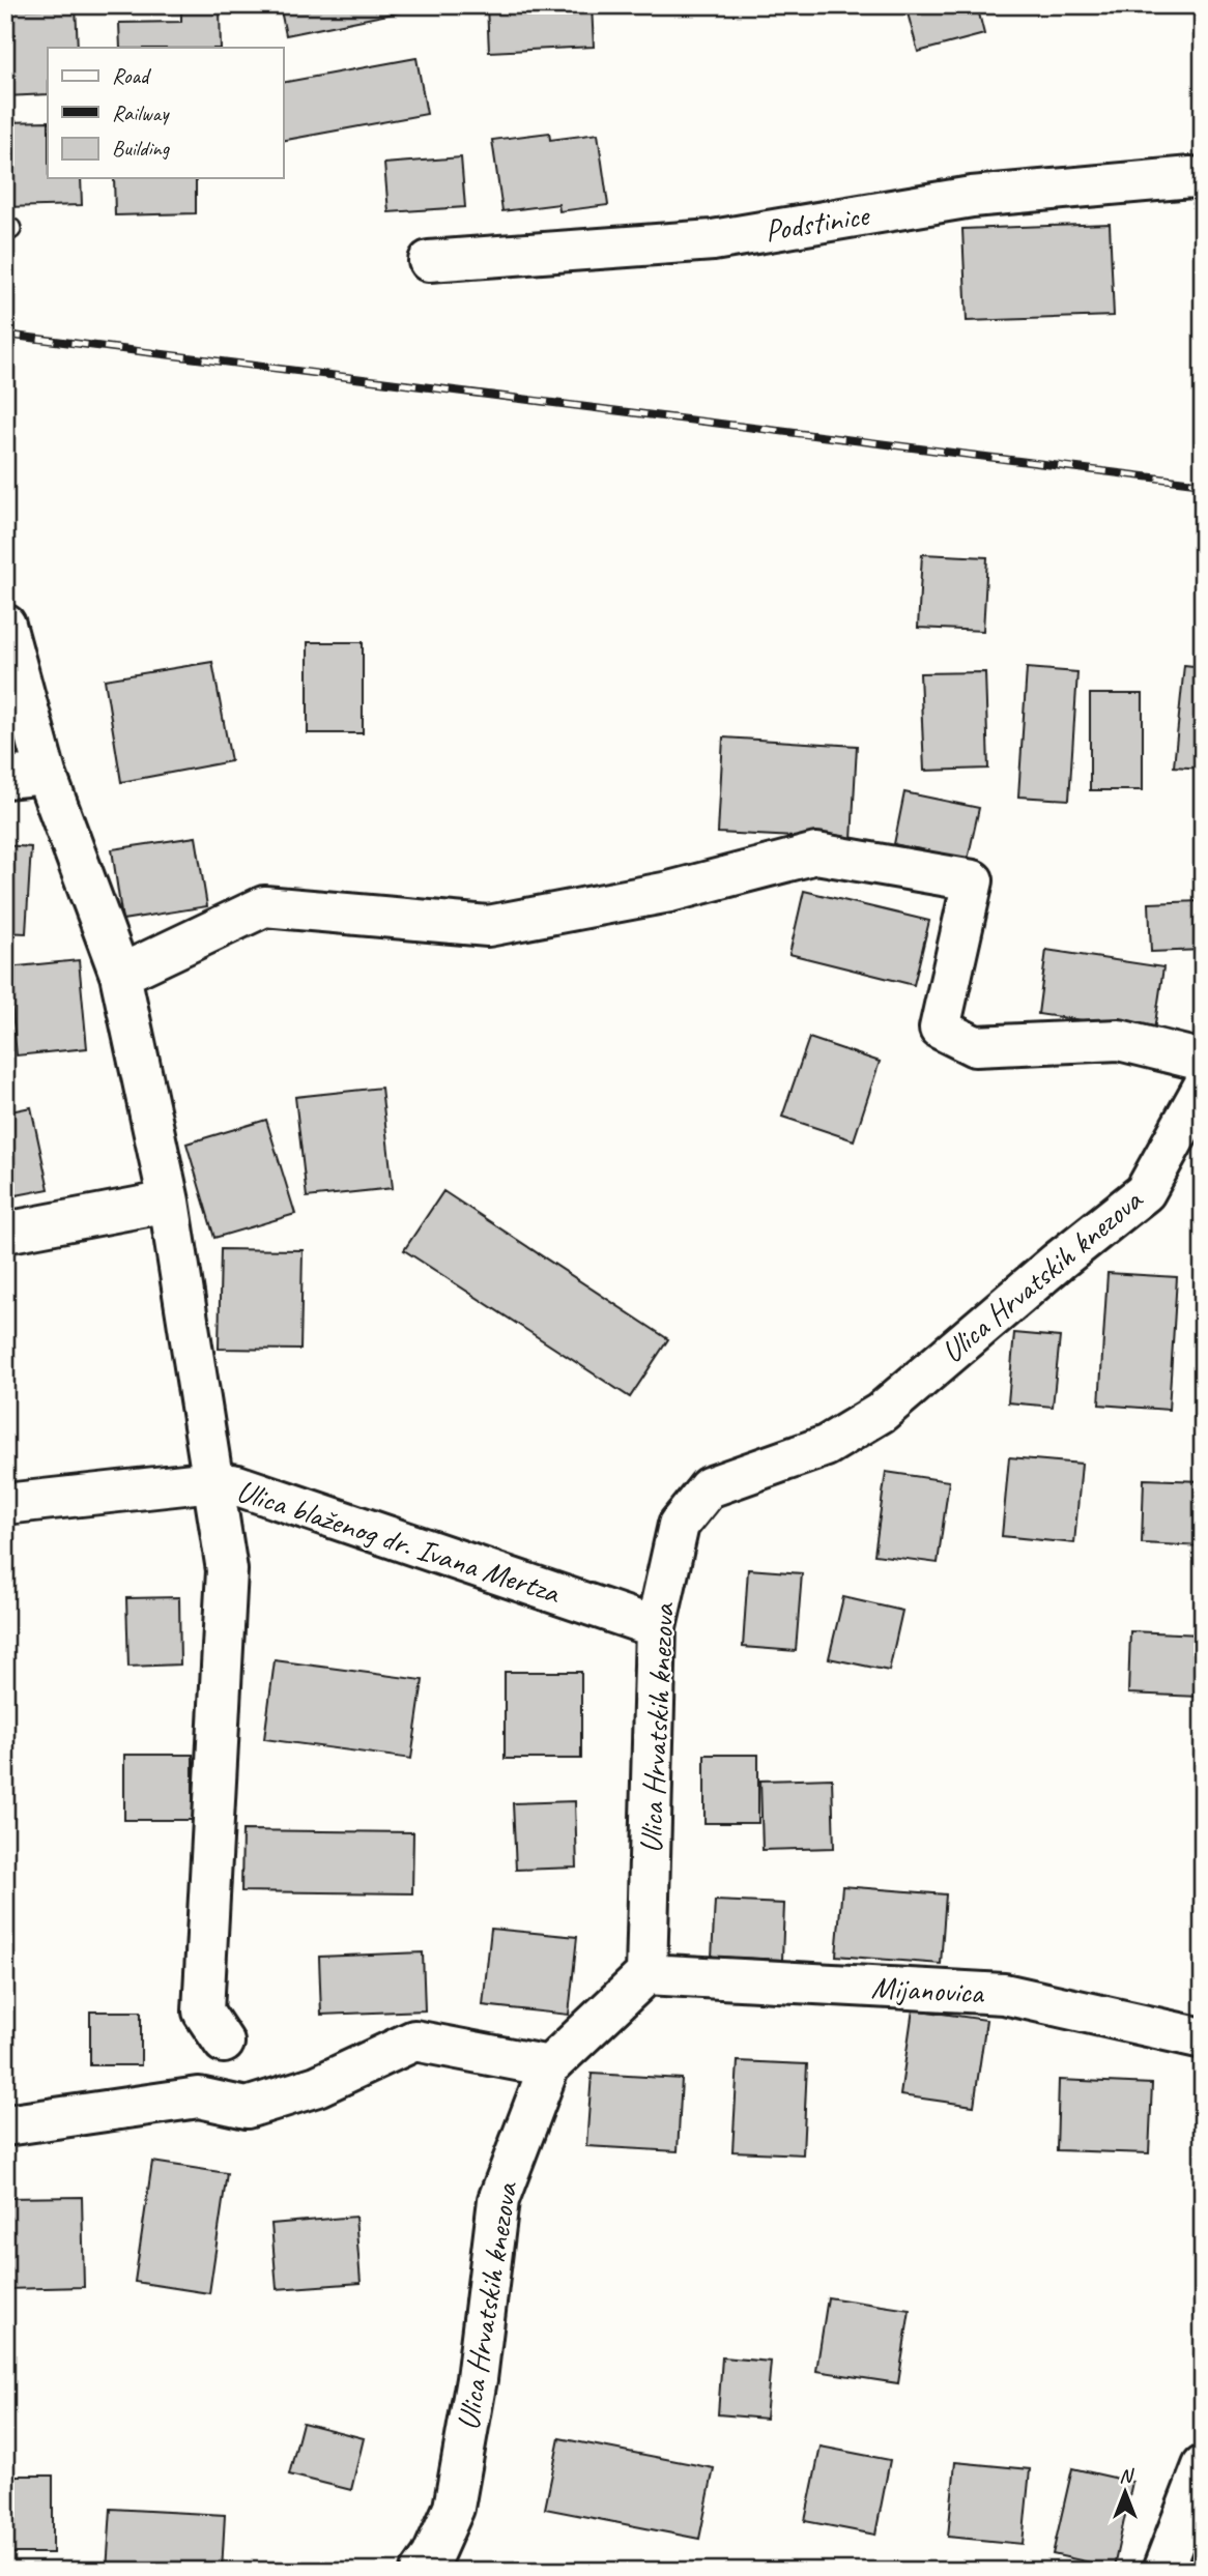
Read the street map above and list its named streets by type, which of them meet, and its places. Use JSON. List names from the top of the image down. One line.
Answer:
{"streets":{"street":["Podstinice","Ulica Hrvatskih knezova","Ulica blaženog dr. Ivana Mertza","Mijanovica"]},"crossings":[["Ulica Hrvatskih knezova","Ulica blaženog dr. Ivana Mertza"],["Ulica Hrvatskih knezova","Mijanovica"]],"legend":["Road","Railway","Building"],"north":"top"}
